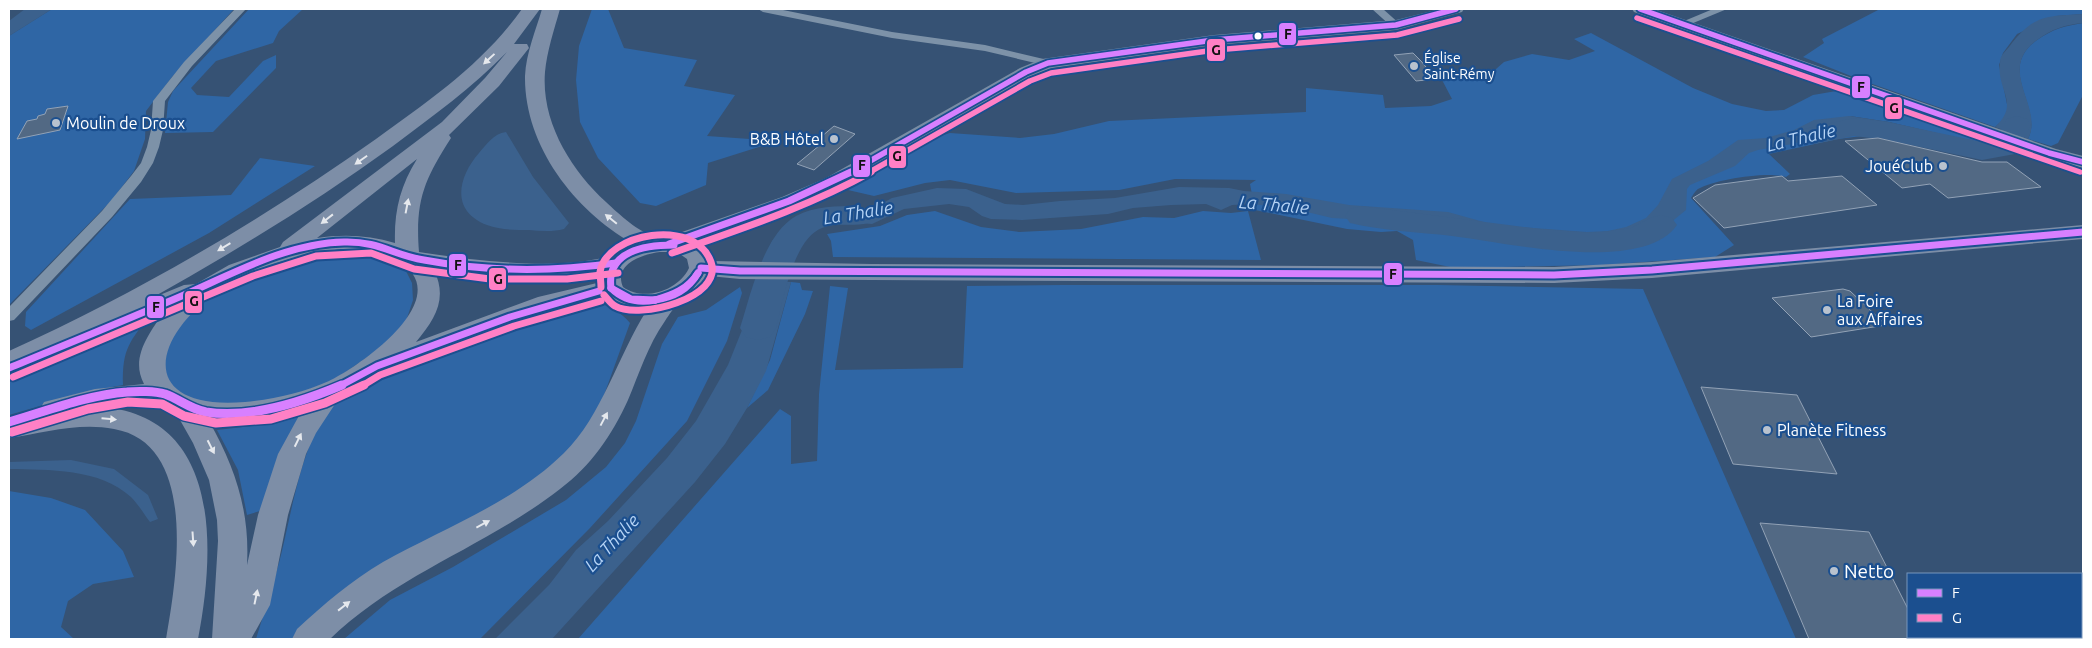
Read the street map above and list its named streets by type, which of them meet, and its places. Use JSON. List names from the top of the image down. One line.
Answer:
{"water":["La Thalie"],"places":["Église Saint-Rémy","Moulin de Droux","B&B Hôtel","JouéClub","La Foire aux Affaires","Planète Fitness","Netto"],"lines":["transit line F","transit line G"],"legend":["F","G"]}
